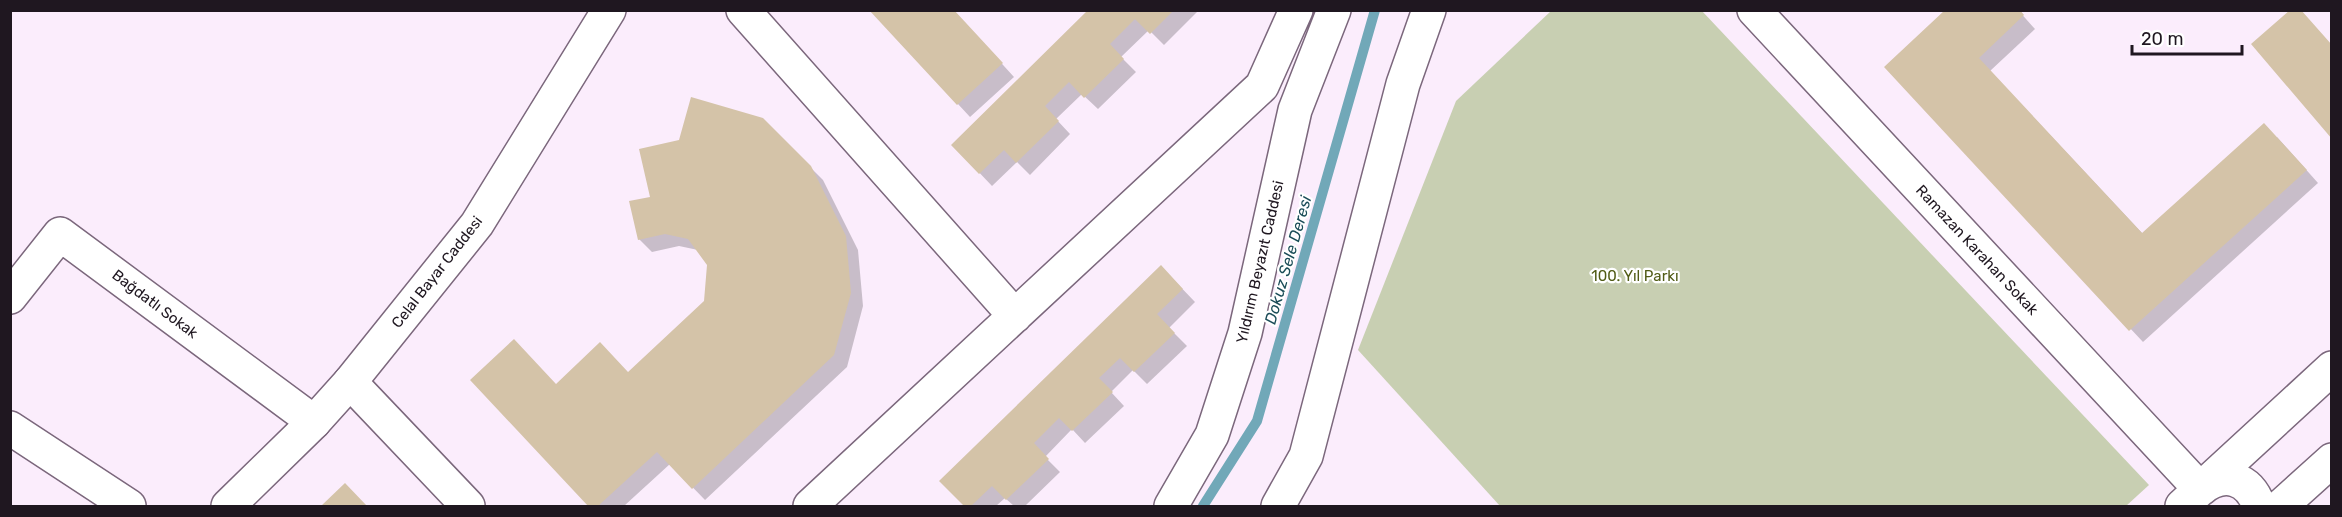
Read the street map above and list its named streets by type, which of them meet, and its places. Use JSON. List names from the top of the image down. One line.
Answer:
{"streets":{"street":["Ramazan Karahan Sokak","Yıldırım Beyazıt Caddesi","Celal Bayar Caddesi","Bağdatlı Sokak"]},"crossings":[["Celal Bayar Caddesi","Bağdatlı Sokak"]],"water":["Dokuz Sele Deresi"],"parks":["100. Yıl Parkı"],"scale_bar":"20 m"}
